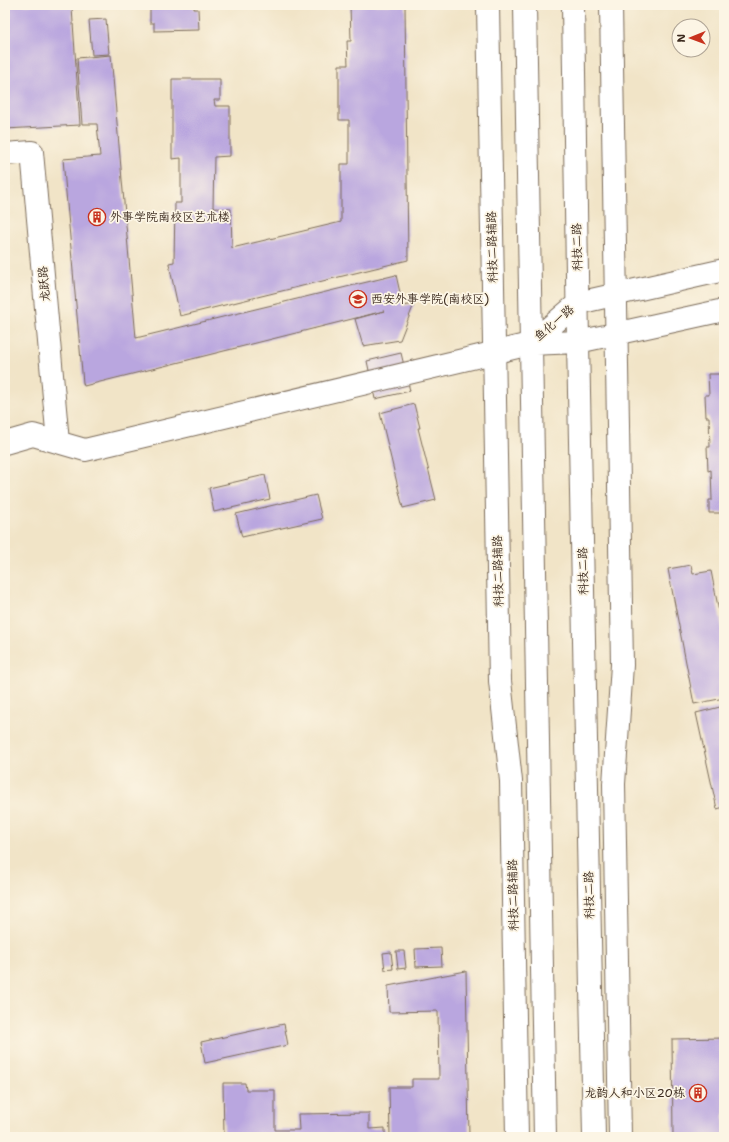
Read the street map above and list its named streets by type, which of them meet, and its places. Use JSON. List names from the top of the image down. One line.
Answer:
{"streets":{"street":["科技二路辅路","科技二路","龙跃路","鱼化一路"]},"crossings":[["科技二路","鱼化一路"]],"places":{"building":["外事学院南校区艺术楼","龙韵人和小区20栋"],"school or university":["西安外事学院(南校区)"]},"north":"left"}
